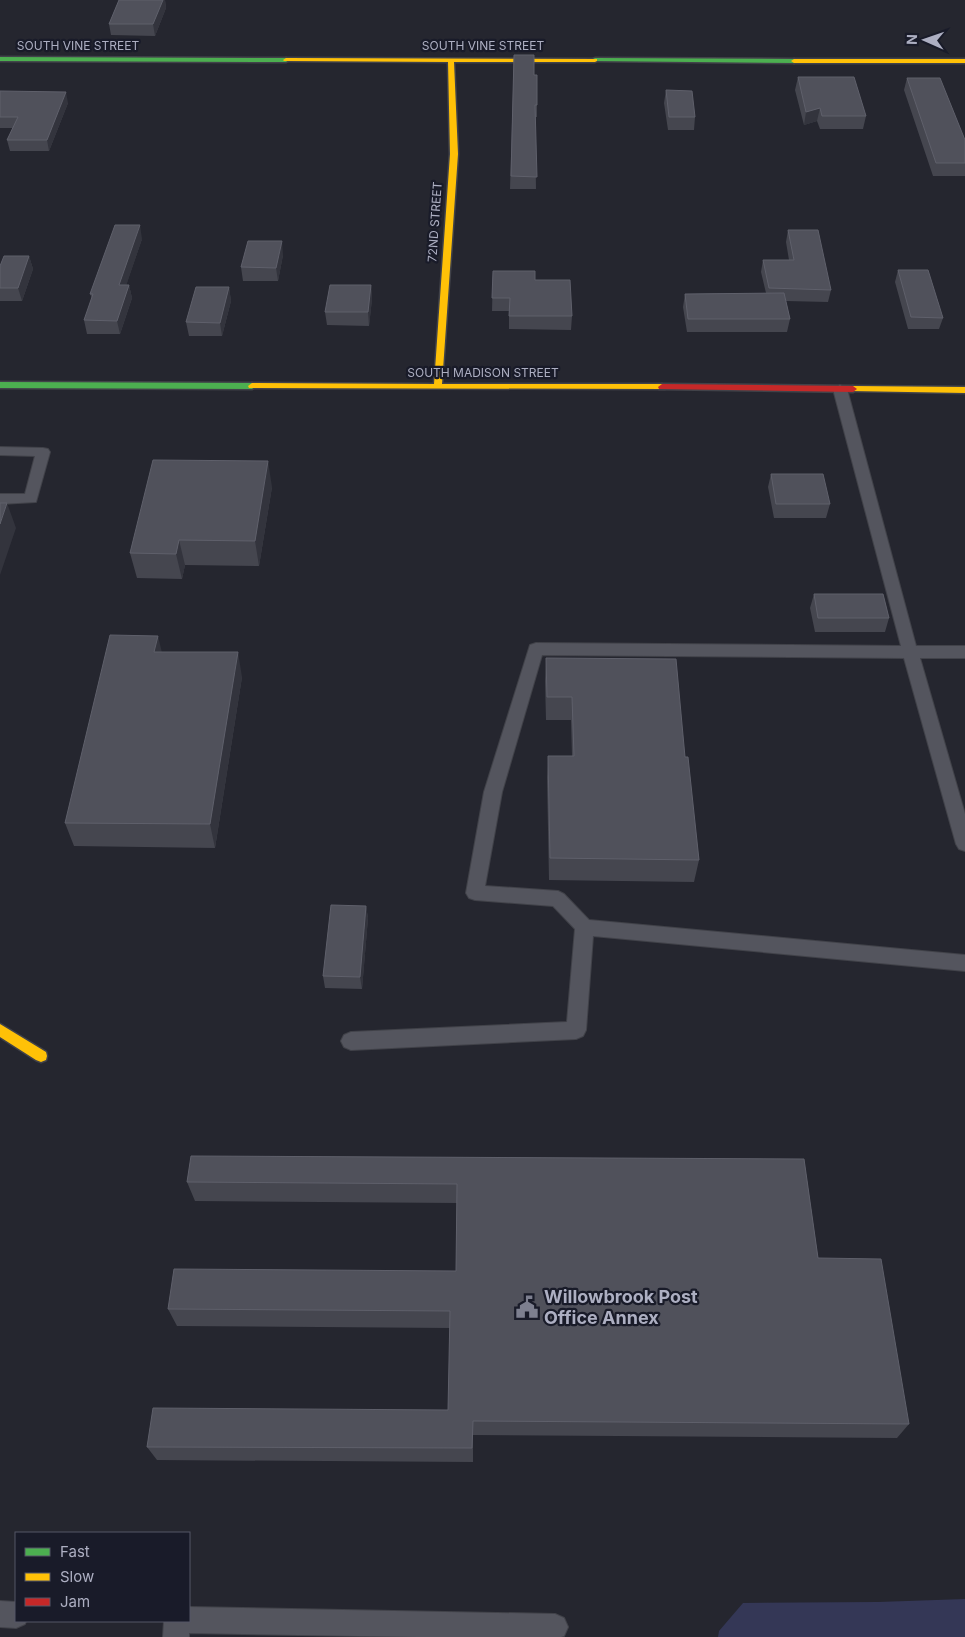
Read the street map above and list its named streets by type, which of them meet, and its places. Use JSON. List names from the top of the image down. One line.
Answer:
{"streets":{"street":["SOUTH VINE STREET","72ND STREET","SOUTH MADISON STREET"]},"crossings":[["SOUTH VINE STREET","72ND STREET"],["72ND STREET","SOUTH MADISON STREET"]],"places":{"public building":["Willowbrook Post Office Annex"]},"legend":["Fast","Slow","Jam"],"north":"left"}
